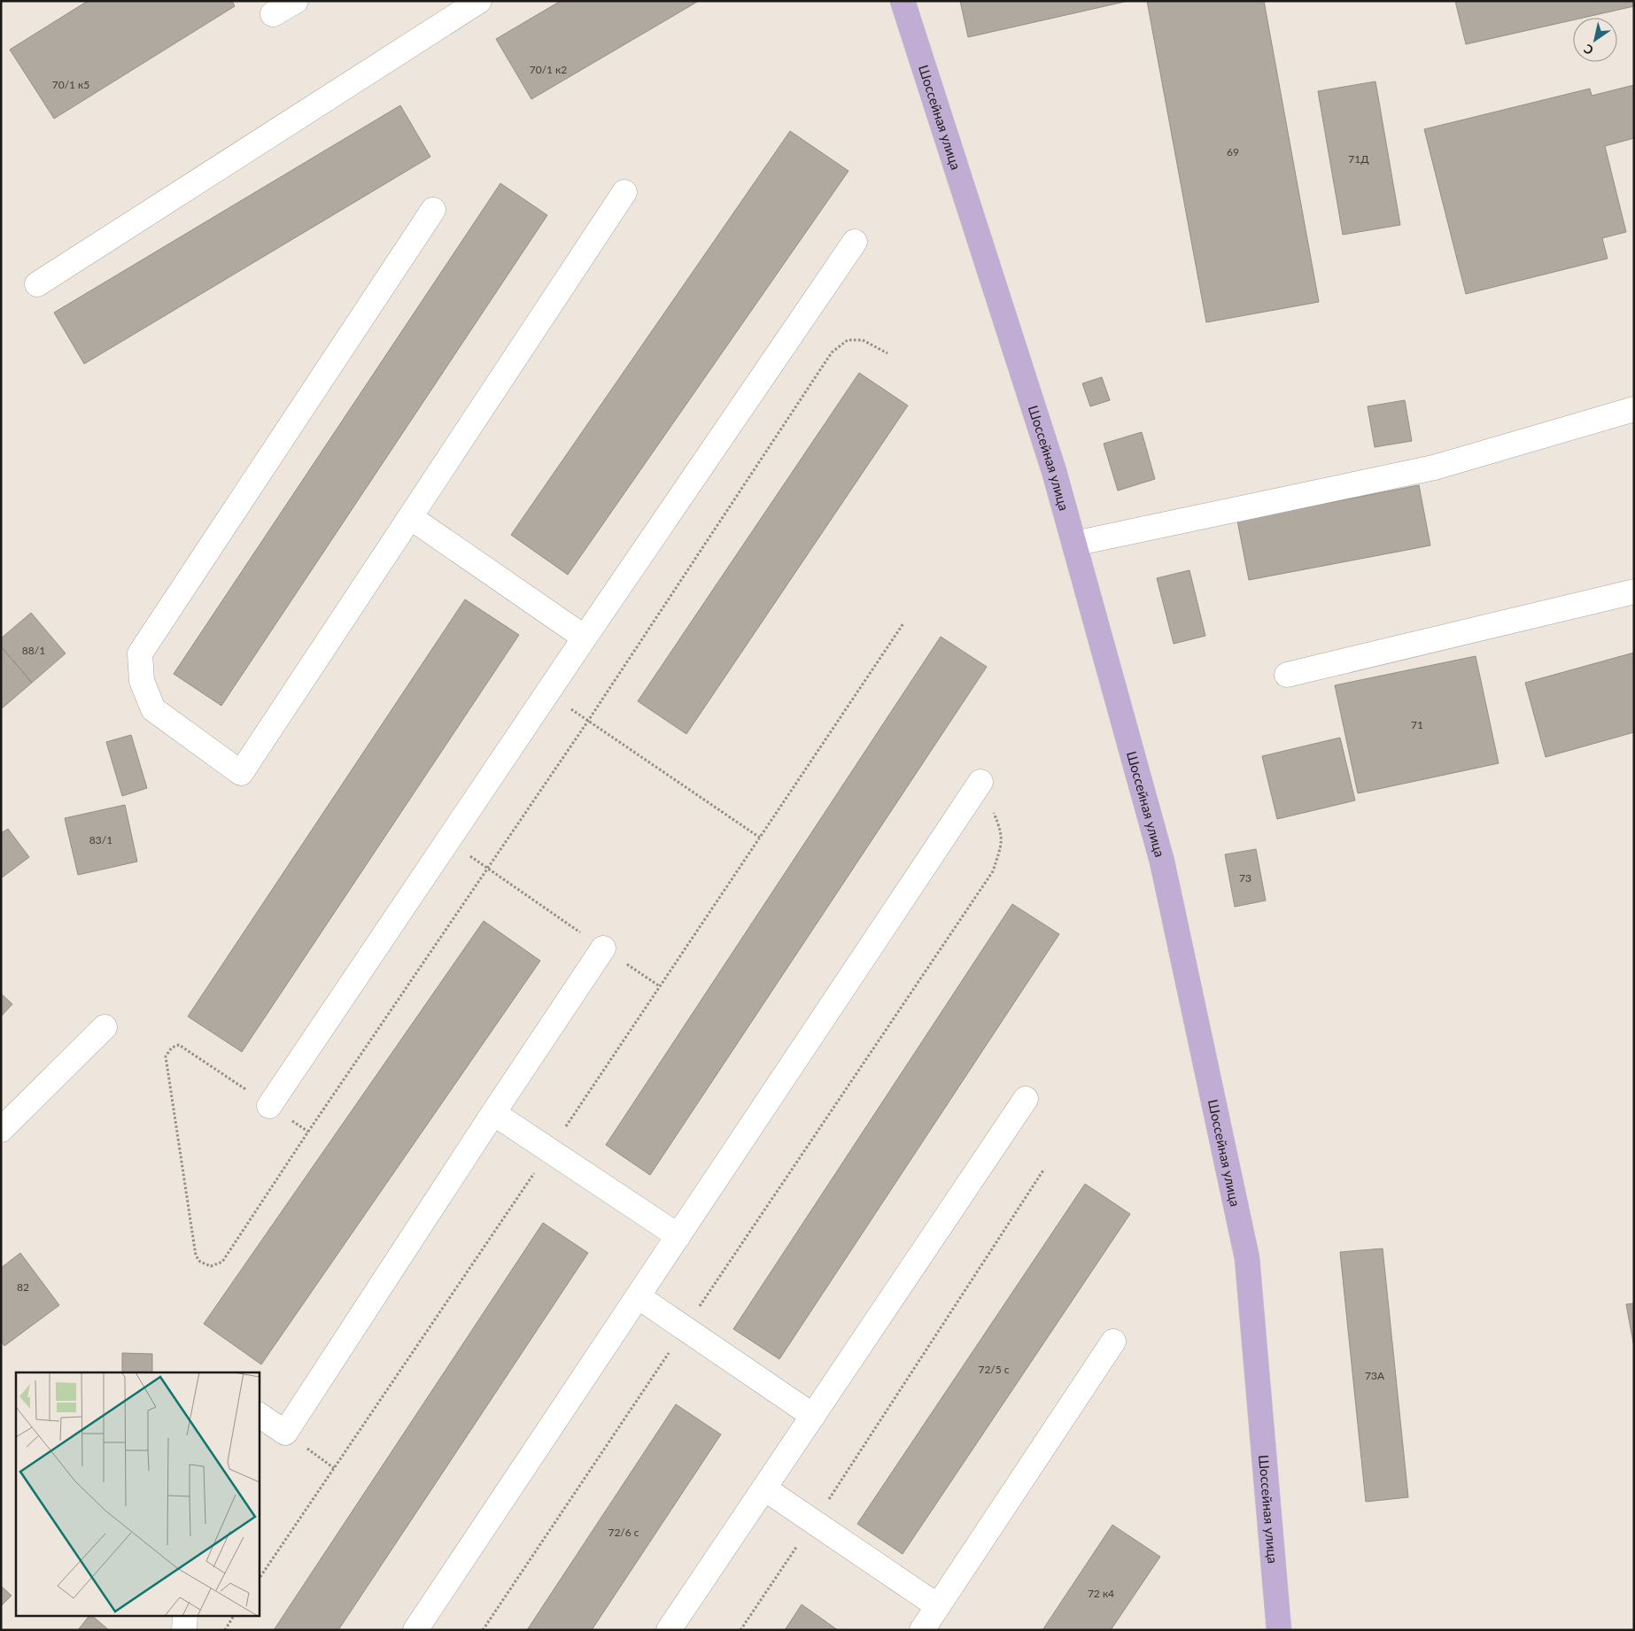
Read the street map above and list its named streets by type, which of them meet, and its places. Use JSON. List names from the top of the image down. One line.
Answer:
{"streets":{"main road":["Шоссейная улица"]},"house_numbers":["70/1 к2","70/1 к5","69","71Д","88/1","71","83/1","73","82","72/5 с","73А","72/6 с","72 к4"],"north":"bottom left"}
